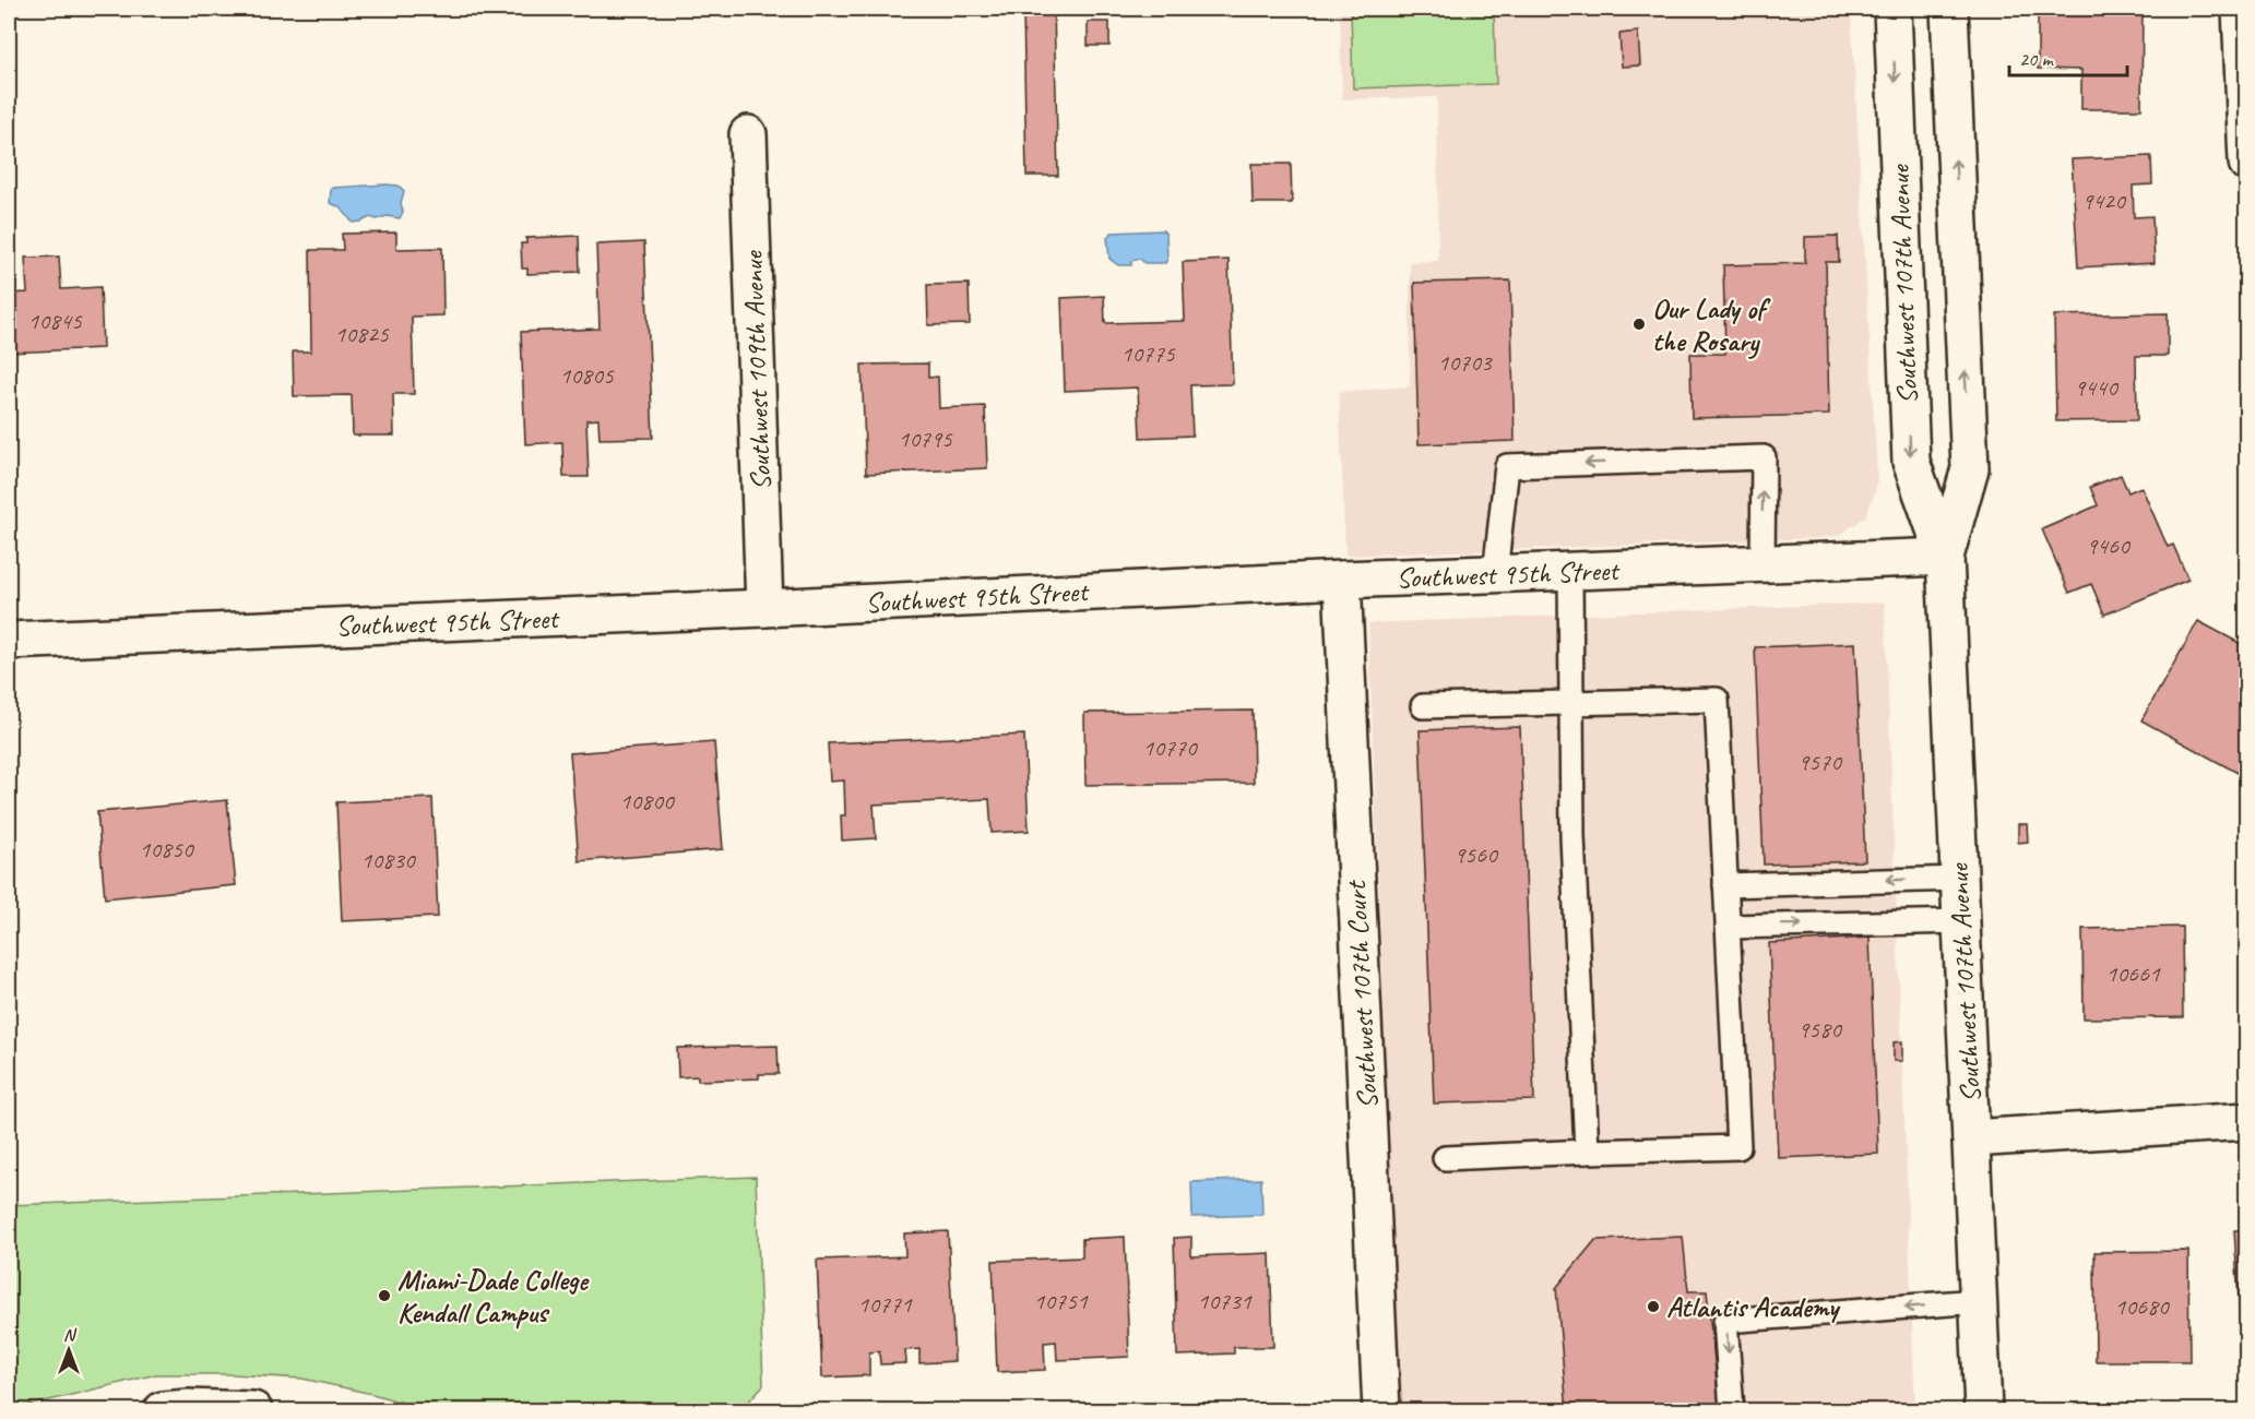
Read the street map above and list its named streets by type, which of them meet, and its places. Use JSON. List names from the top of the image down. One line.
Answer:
{"streets":{"street":["Southwest 107th Avenue","Southwest 109th Avenue","Southwest 95th Street","Southwest 107th Court"]},"crossings":[["Southwest 107th Avenue","Southwest 95th Street"],["Southwest 109th Avenue","Southwest 95th Street"],["Southwest 95th Street","Southwest 107th Court"]],"places":["Our Lady of the Rosary","Miami-Dade College Kendall Campus","Atlantis Academy"],"house_numbers":["9420","10845","10825","10775","10703","10805","9440","10795","9460","10770","9570","10800","10850","9560","10830","10661","9580","10751","10731","10771","10680"],"scale_bar":"20 m","north":"top"}
